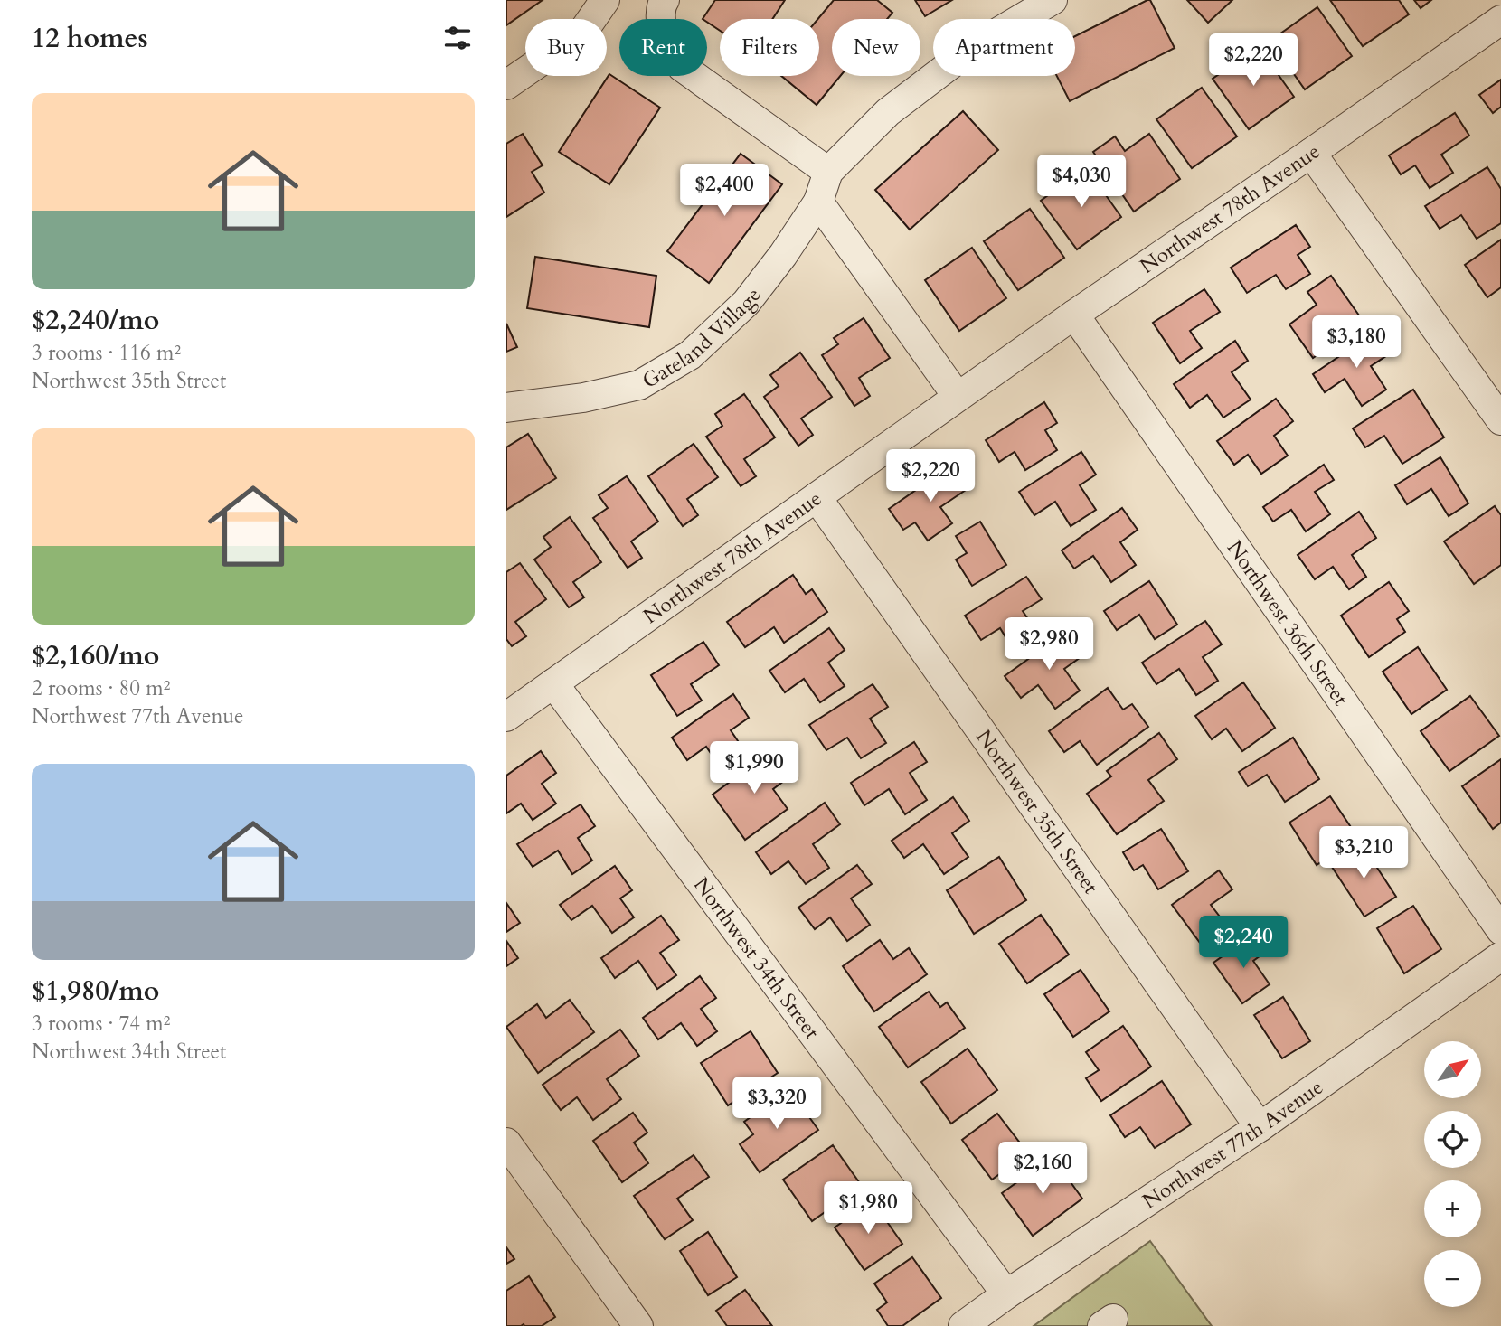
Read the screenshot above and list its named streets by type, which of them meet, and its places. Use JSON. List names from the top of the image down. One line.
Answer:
{"streets":{"street":["Northwest 78th Avenue","Gateland Village","Northwest 36th Street","Northwest 35th Street","Northwest 34th Street","Northwest 77th Avenue"]},"crossings":[["Northwest 78th Avenue","Northwest 36th Street"],["Northwest 78th Avenue","Northwest 35th Street"],["Northwest 78th Avenue","Northwest 34th Street"],["Northwest 35th Street","Northwest 77th Avenue"],["Northwest 34th Street","Northwest 77th Avenue"]],"north":"top right","page":{"heading":"12 homes","chip":["Buy","Rent","Filters","New","Apartment"],"price":["$2,220","$4,030","$2,400","$3,180","$2,220","$2,980","$1,990","$3,210","$2,240","$3,320","$2,160","$1,980"],"list":[{"name":"$2,240/mo","note":"3 rooms · 116 m² · Northwest 35th Street"},{"name":"$2,160/mo","note":"2 rooms · 80 m² · Northwest 77th Avenue"},{"name":"$1,980/mo","note":"3 rooms · 74 m² · Northwest 34th Street"}],"map_buttons":["+","−"]}}
